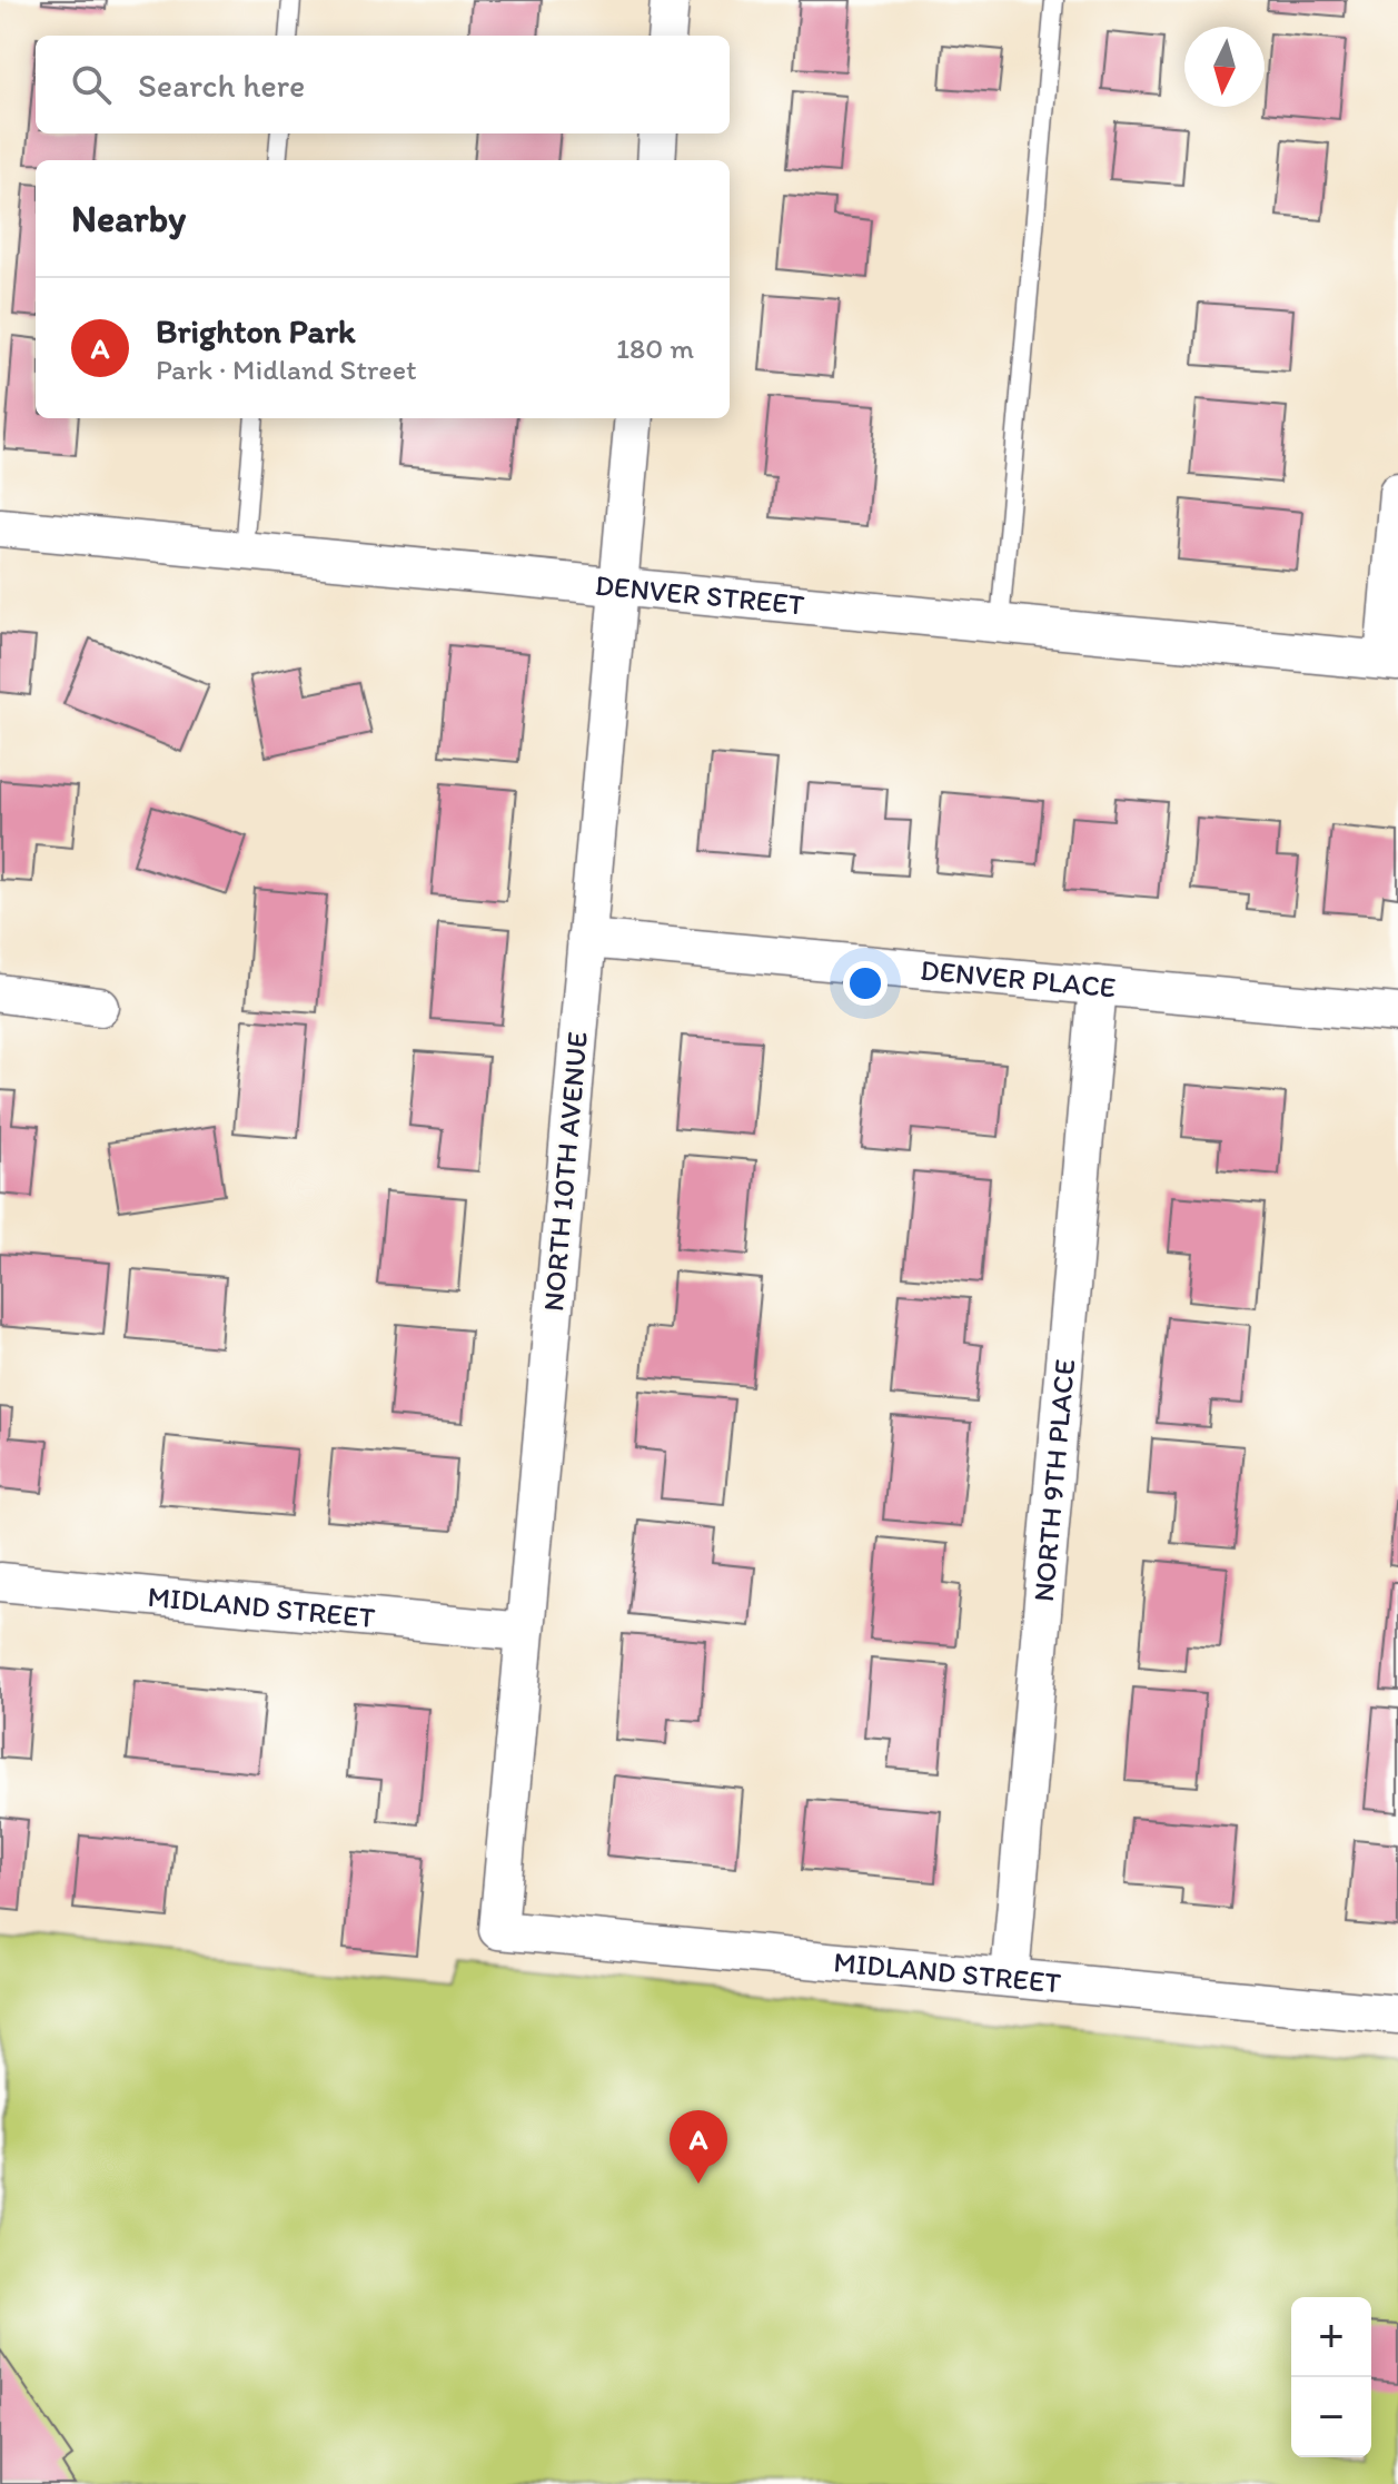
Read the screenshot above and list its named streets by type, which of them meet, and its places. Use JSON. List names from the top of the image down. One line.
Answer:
{"streets":{"street":["DENVER STREET","DENVER PLACE","NORTH 10TH AVENUE","NORTH 9TH PLACE","MIDLAND STREET"]},"crossings":[["DENVER STREET","NORTH 10TH AVENUE"],["DENVER PLACE","NORTH 10TH AVENUE"],["DENVER PLACE","NORTH 9TH PLACE"],["NORTH 10TH AVENUE","MIDLAND STREET"],["NORTH 9TH PLACE","MIDLAND STREET"]],"north":"bottom","page":{"search":"Search here","heading":"Nearby","list":[{"mark":"A","name":"Brighton Park","note":"Park · Midland Street","value":"180 m"}],"pins":"A","map_buttons":["+","−"]}}
